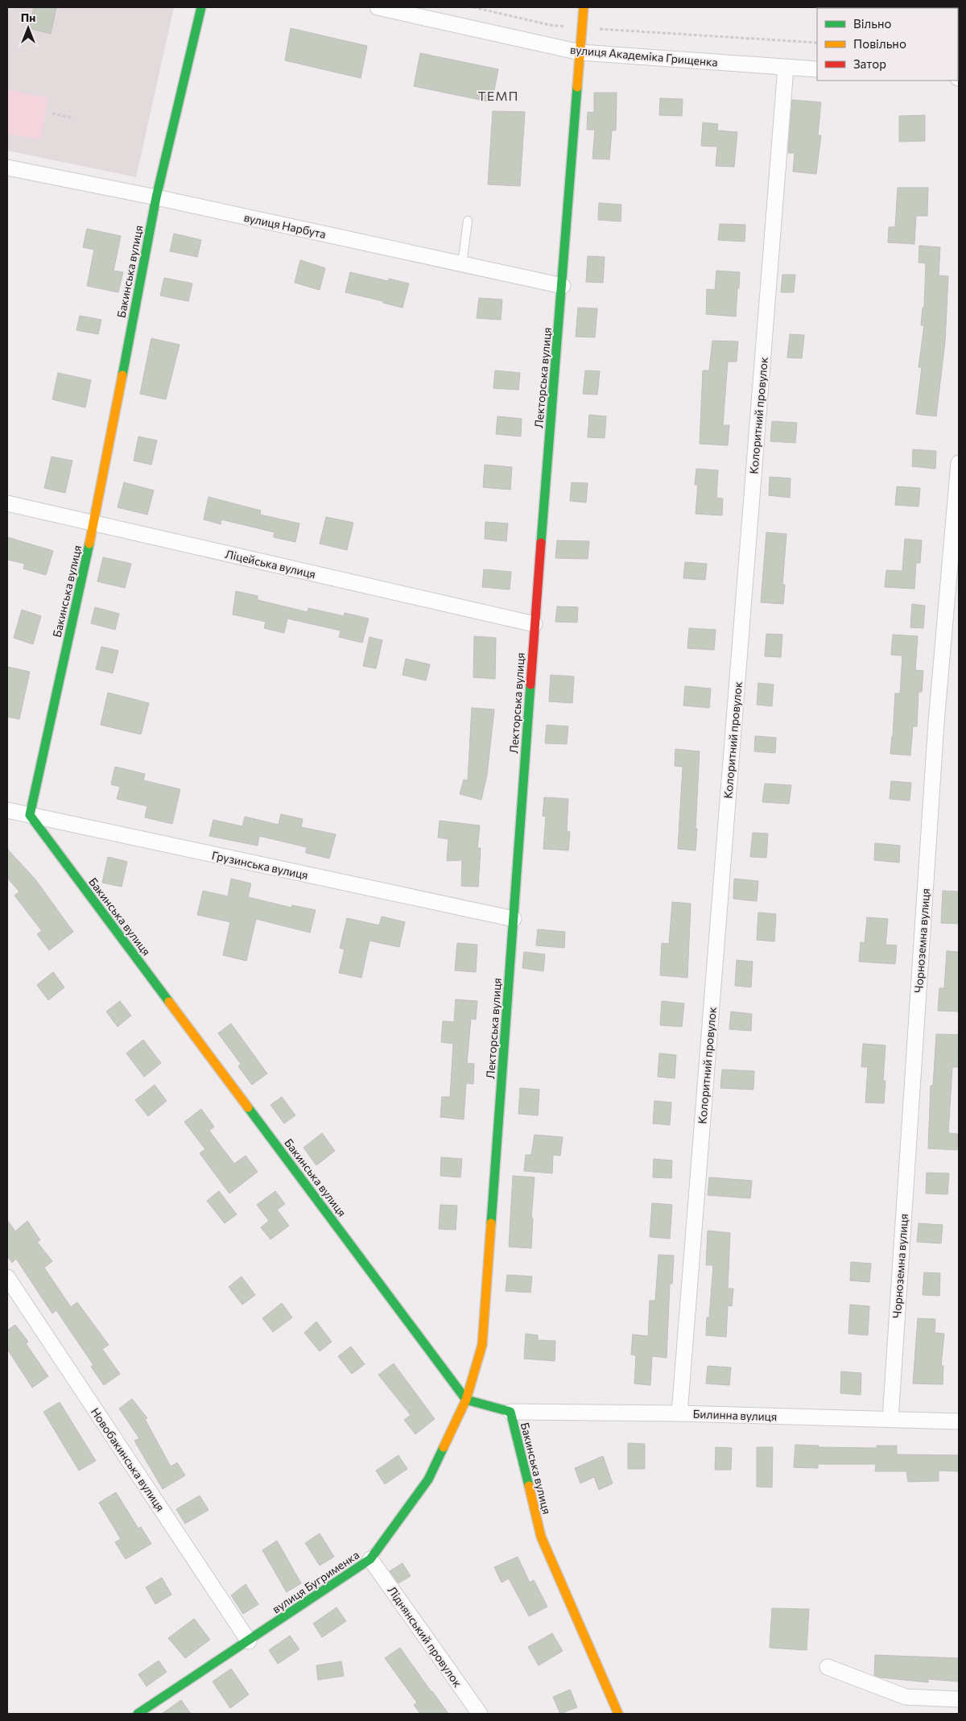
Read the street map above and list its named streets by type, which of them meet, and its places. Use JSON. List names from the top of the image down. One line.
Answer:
{"streets":{"street":["вулиця Академіка Грищенка","вулиця Нарбута","Бакинська вулиця","Лекторська вулиця","Колоритний провулок","Ліцейська вулиця","Грузинська вулиця","Чорноземна вулиця","Билинна вулиця","Новобакинська вулиця","вулиця Бугрименка","Ліднянський провулок"]},"crossings":[["вулиця Академіка Грищенка","Лекторська вулиця"],["вулиця Академіка Грищенка","Колоритний провулок"],["вулиця Нарбута","Бакинська вулиця"],["вулиця Нарбута","Лекторська вулиця"],["Бакинська вулиця","Лекторська вулиця"],["Бакинська вулиця","Ліцейська вулиця"],["Бакинська вулиця","Грузинська вулиця"],["Бакинська вулиця","Билинна вулиця"],["Бакинська вулиця","вулиця Бугрименка"],["Лекторська вулиця","Ліцейська вулиця"],["Лекторська вулиця","Грузинська вулиця"],["Лекторська вулиця","вулиця Бугрименка"],["Колоритний провулок","Билинна вулиця"],["Чорноземна вулиця","Билинна вулиця"],["Новобакинська вулиця","вулиця Бугрименка"],["вулиця Бугрименка","Ліднянський провулок"]],"districts":["ТЕМП"],"legend":["Вільно","Повільно","Затор"],"north":"top"}
